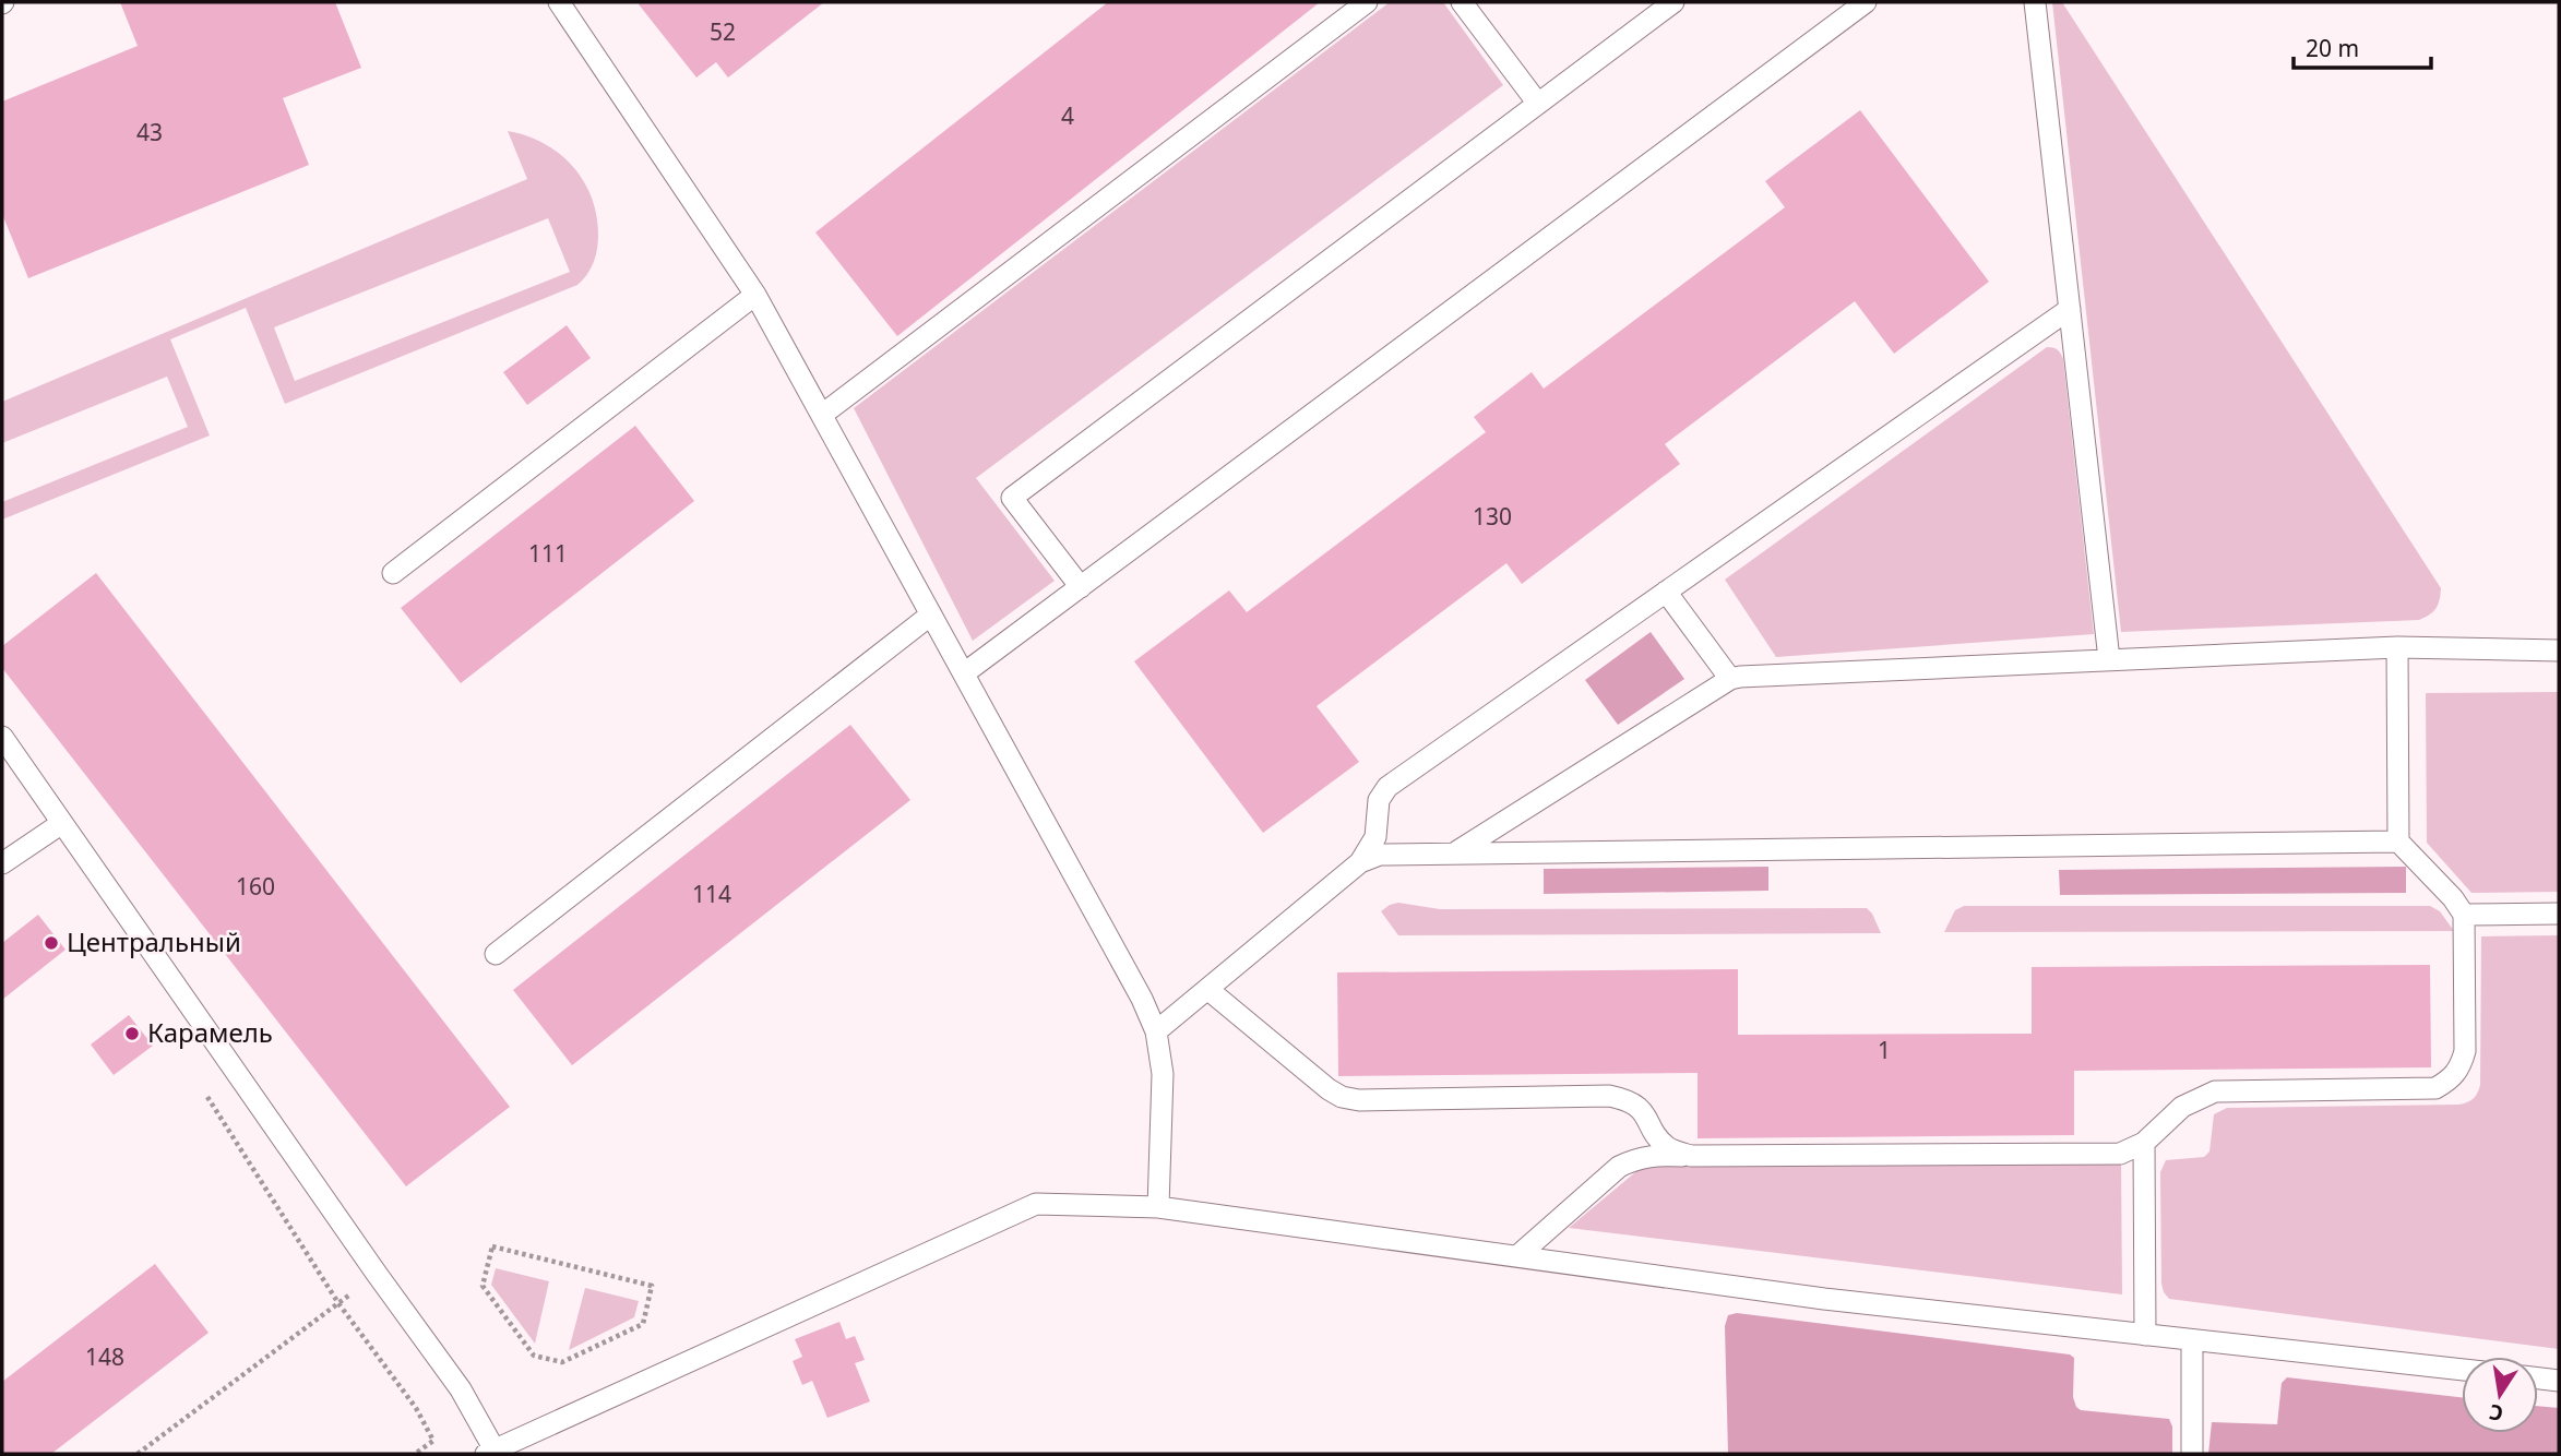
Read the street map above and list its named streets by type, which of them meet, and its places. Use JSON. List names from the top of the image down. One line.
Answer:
{"places":["Центральный","Карамель"],"house_numbers":["52","4","43","130","111","160","114","1","148"],"scale_bar":"20 m","north":"bottom"}
